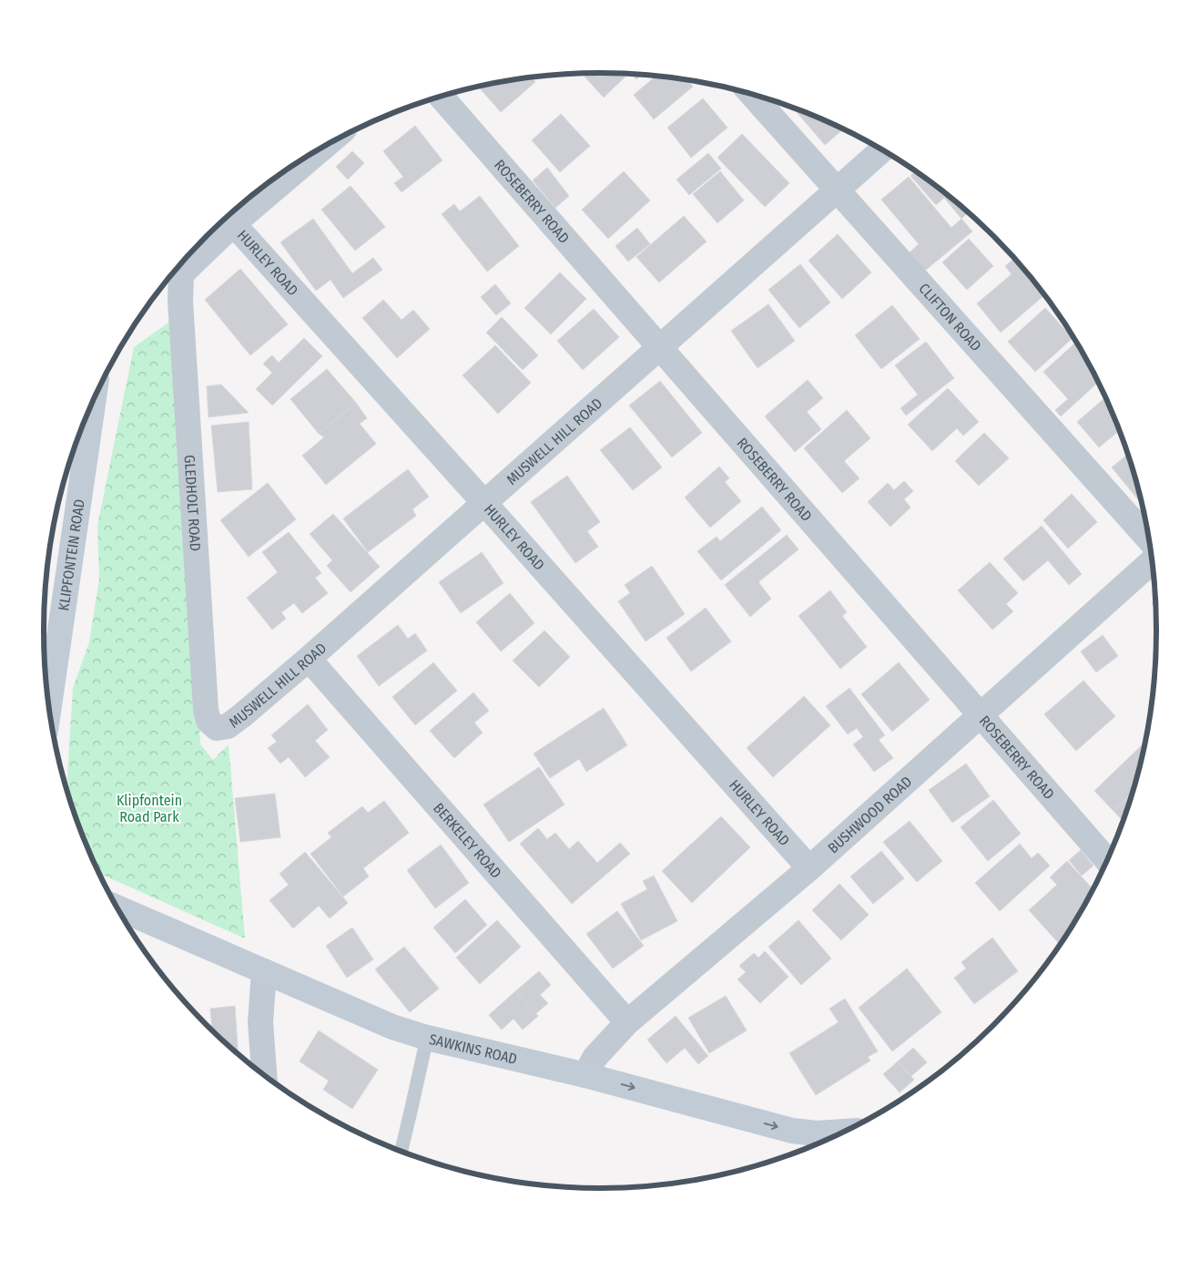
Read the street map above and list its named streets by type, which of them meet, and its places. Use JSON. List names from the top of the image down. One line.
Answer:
{"streets":{"street":["ROSEBERRY ROAD","HURLEY ROAD","CLIFTON ROAD","MUSWELL HILL ROAD","GLEDHOLT ROAD","KLIPFONTEIN ROAD","BUSHWOOD ROAD","BERKELEY ROAD","SAWKINS ROAD"]},"crossings":[["ROSEBERRY ROAD","MUSWELL HILL ROAD"],["ROSEBERRY ROAD","BUSHWOOD ROAD"],["HURLEY ROAD","MUSWELL HILL ROAD"],["HURLEY ROAD","GLEDHOLT ROAD"],["HURLEY ROAD","BUSHWOOD ROAD"],["CLIFTON ROAD","MUSWELL HILL ROAD"],["MUSWELL HILL ROAD","GLEDHOLT ROAD"],["MUSWELL HILL ROAD","BERKELEY ROAD"],["BUSHWOOD ROAD","BERKELEY ROAD"],["BUSHWOOD ROAD","SAWKINS ROAD"]],"parks":["Klipfontein Road Park"]}
